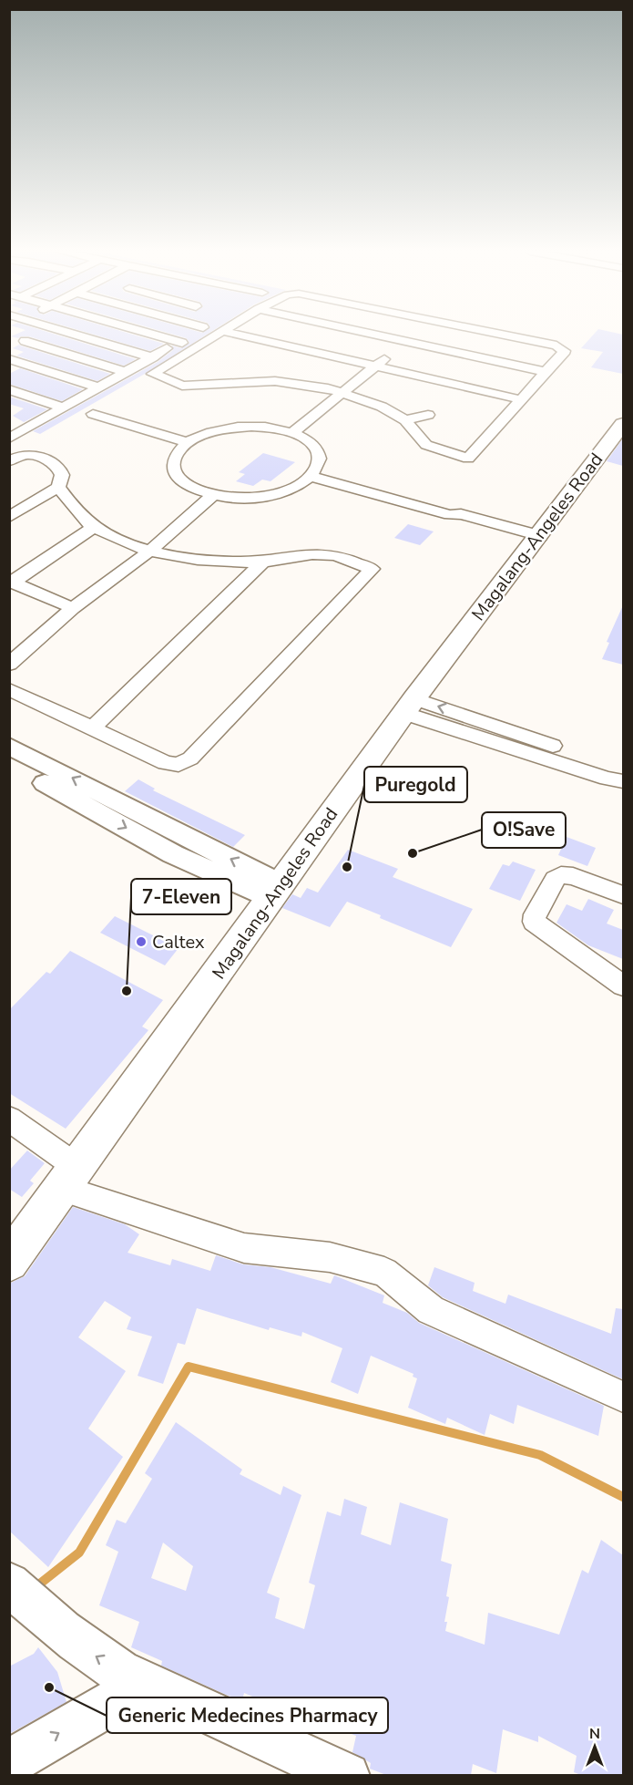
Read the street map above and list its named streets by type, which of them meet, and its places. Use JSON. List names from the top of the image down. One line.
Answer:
{"streets":{"main road":["Magalang-Angeles Road"]},"places":["O!Save","Puregold","Caltex","7-Eleven","Generic Medecines Pharmacy"],"north":"top"}
